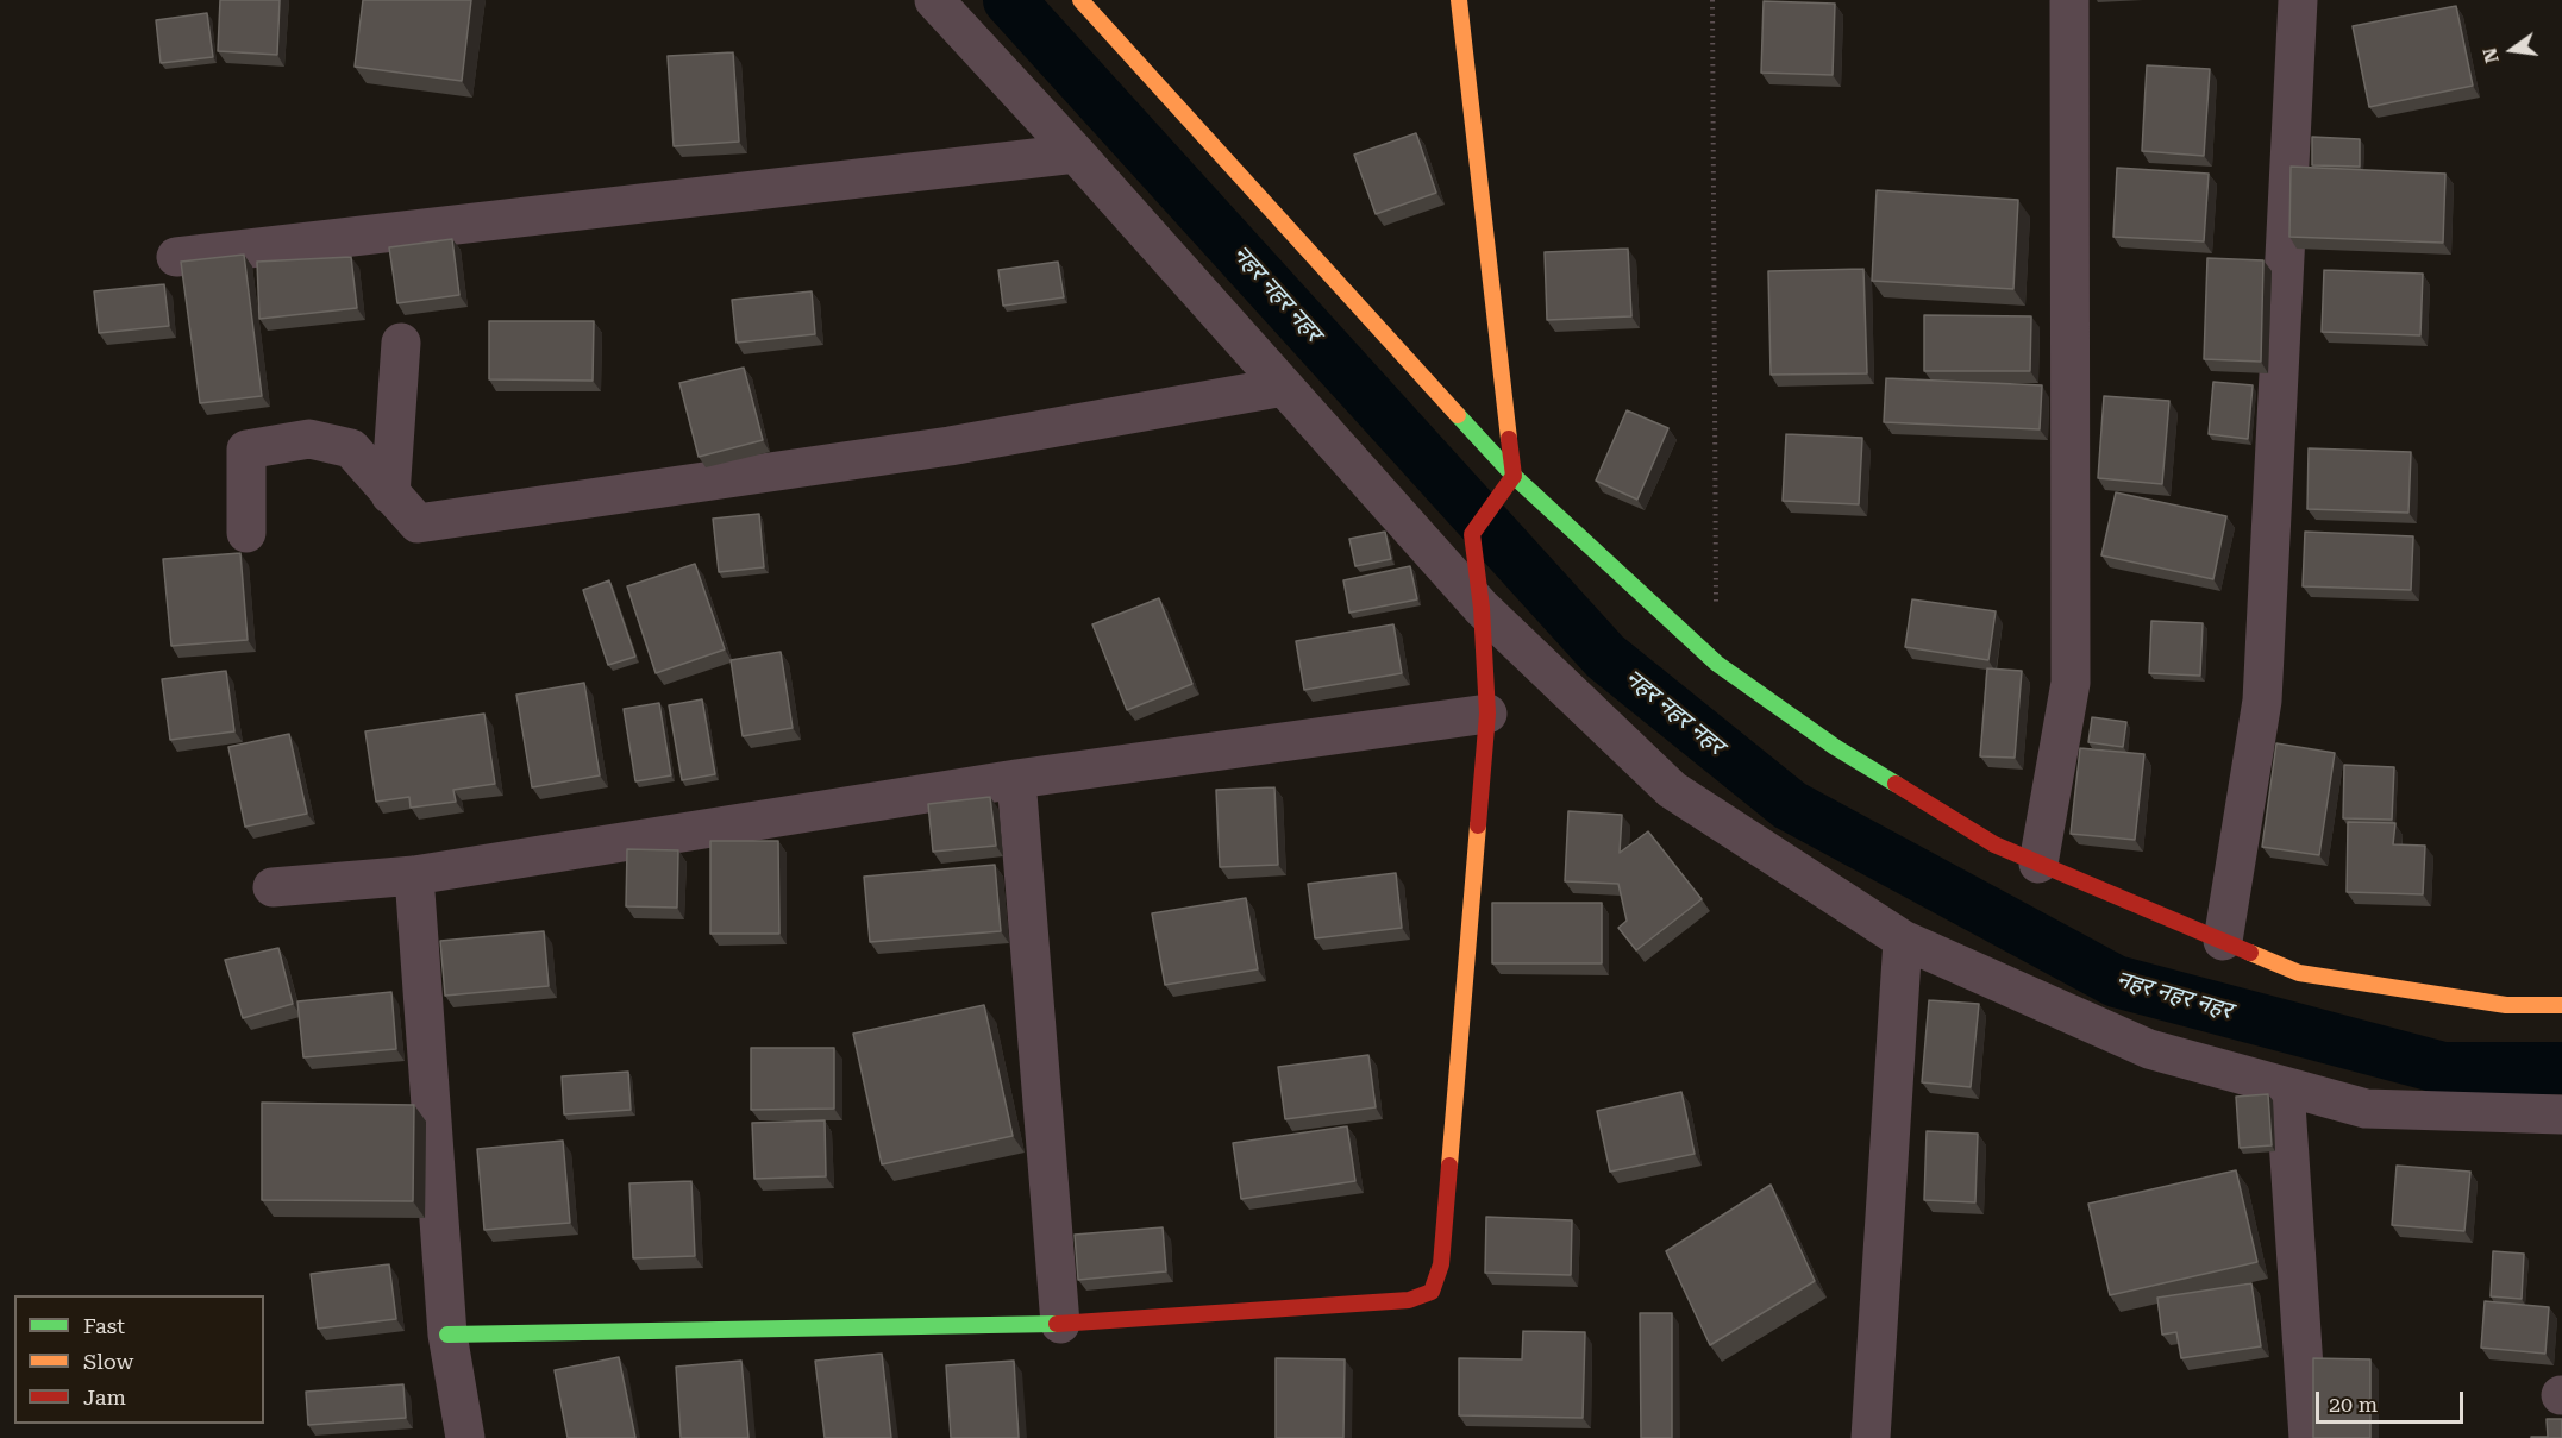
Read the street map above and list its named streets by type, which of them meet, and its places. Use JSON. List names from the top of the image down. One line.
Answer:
{"water":["नहर नहर नहर"],"legend":["Fast","Slow","Jam"],"scale_bar":"20 m","north":"left"}
